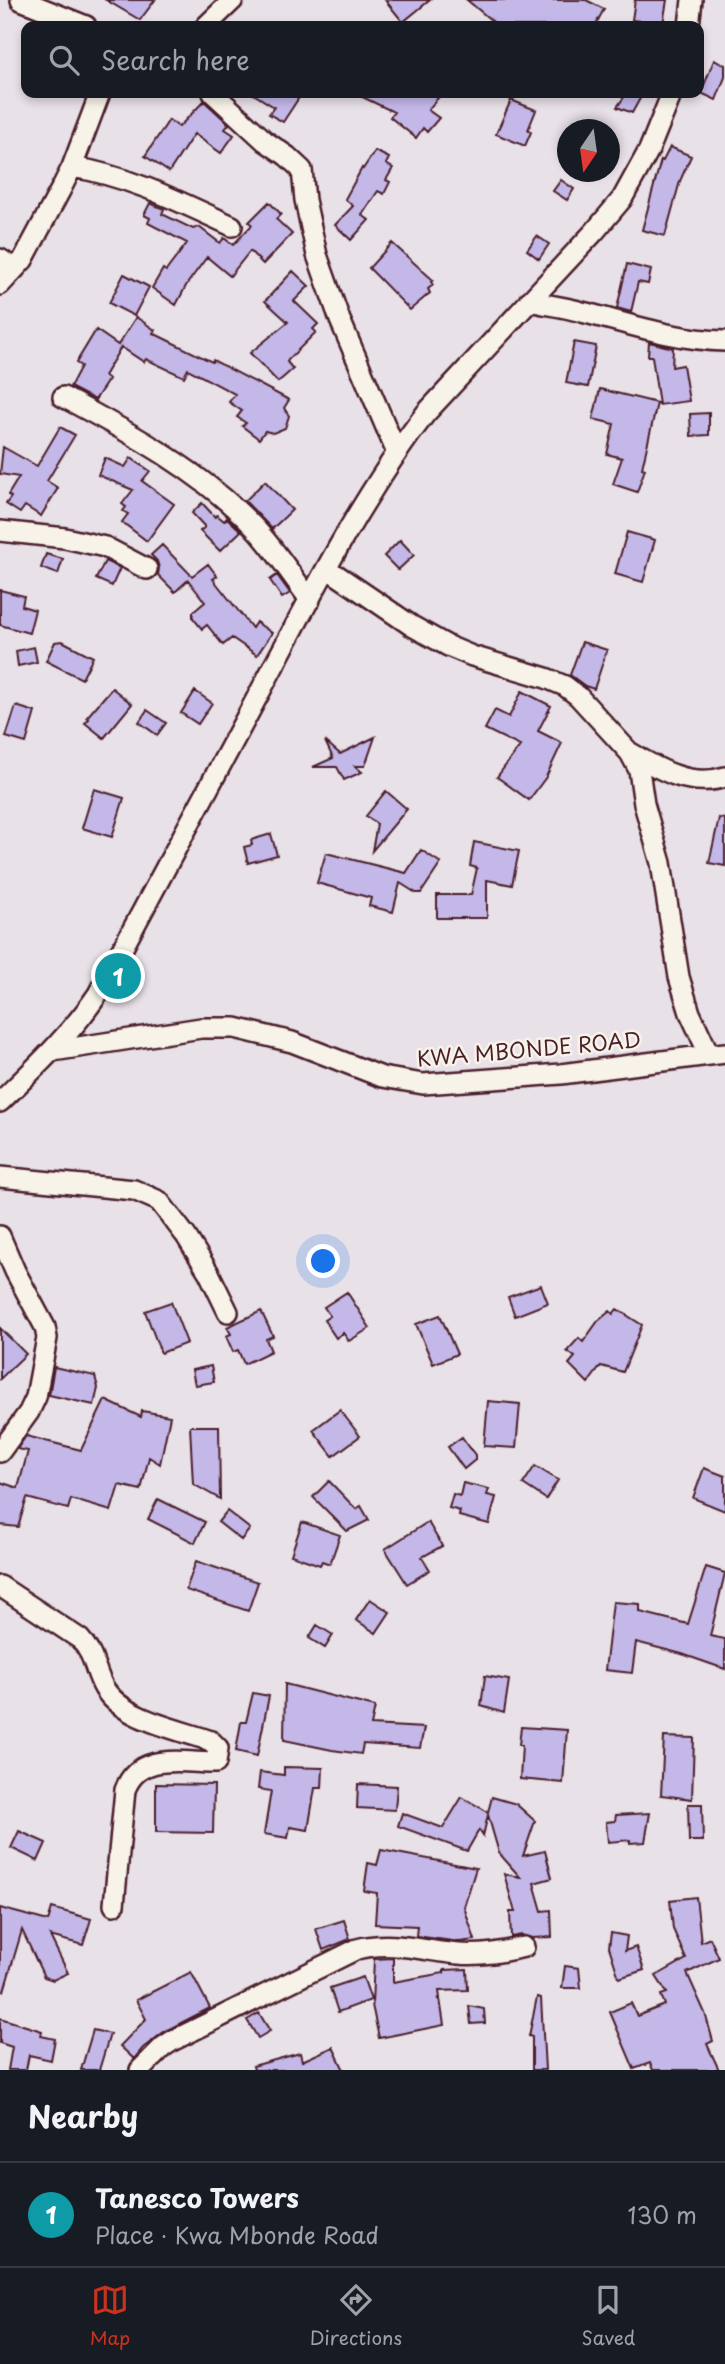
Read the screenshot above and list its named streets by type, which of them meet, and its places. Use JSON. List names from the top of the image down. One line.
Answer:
{"streets":{"street":["KWA MBONDE ROAD"]},"north":"bottom","page":{"search":"Search here","pins":"1","heading":"Nearby","list":[{"mark":"1","name":"Tanesco Towers","note":"Place · Kwa Mbonde Road","value":"130 m"}],"nav":["Map","Directions","Saved"]}}
